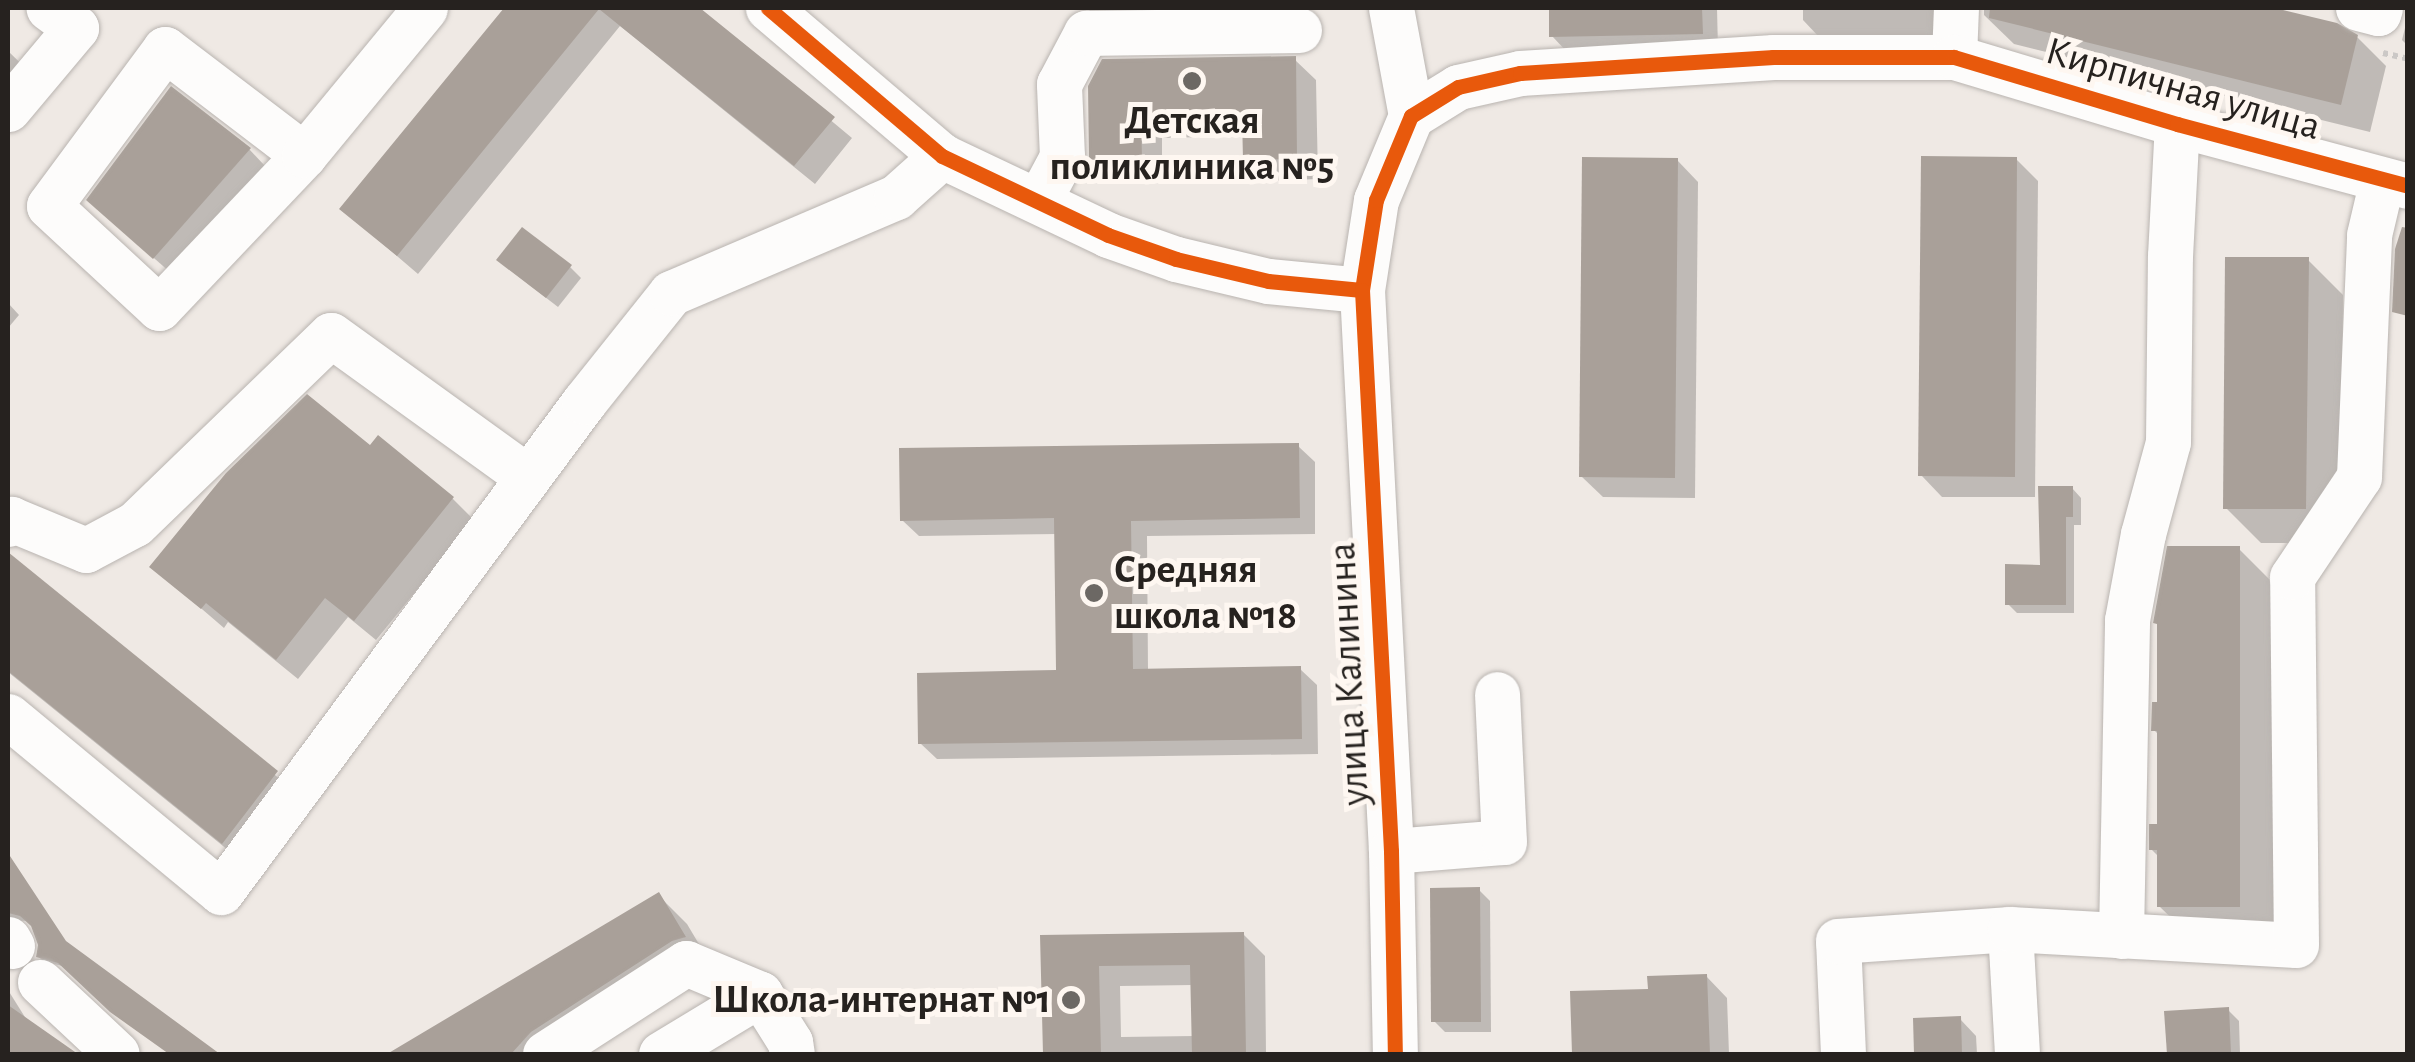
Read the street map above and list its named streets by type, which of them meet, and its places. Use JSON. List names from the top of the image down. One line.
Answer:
{"streets":{"street":["Кирпичная улица","улица Калинина"]},"crossings":[["Кирпичная улица","улица Калинина"]],"places":["Детская поликлиника №5","Средняя школа №18","Школа-интернат №1"]}
